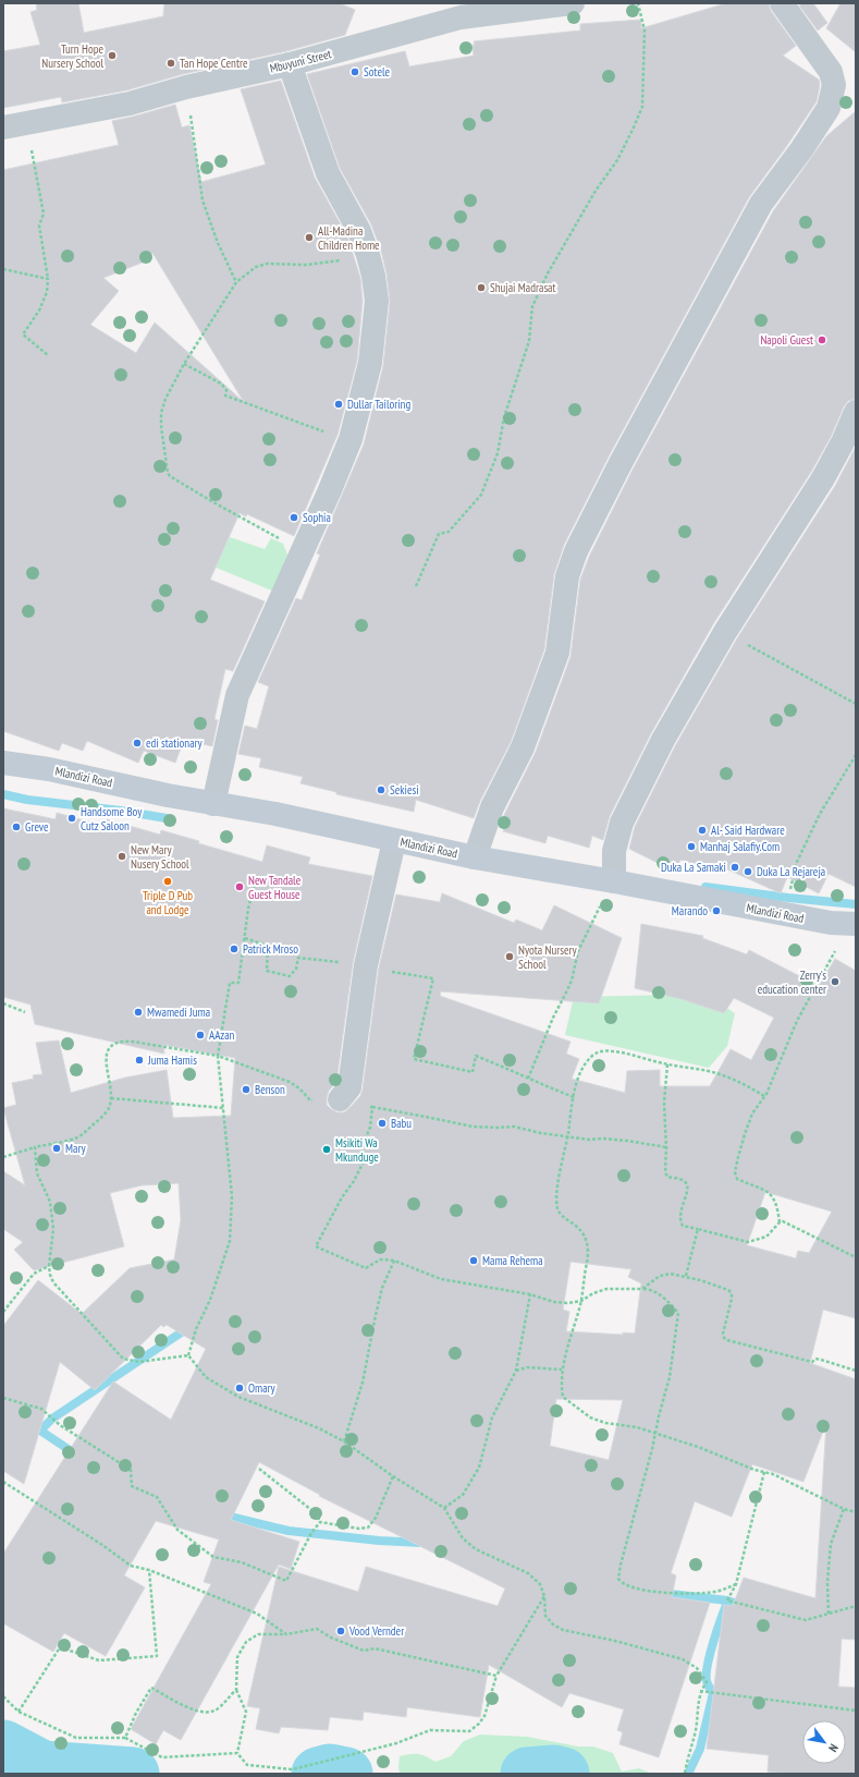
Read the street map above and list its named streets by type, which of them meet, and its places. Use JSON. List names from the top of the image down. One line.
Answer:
{"streets":{"street":["Mbuyuni Street","Mlandizi Road"]},"places":["Turn Hope Nursery School","Tan Hope Centre","Sotele","All-Madina Children Home","Shujai Madrasat","Napoli Guest","Dullar Tailoring","Sophia","edi stationary","Sekiesi","Handsome Boy Cutz Saloon","Greve","Al- Said Hardware","Manhaj Salafiy.Com","New Mary Nusery School","Duka La Samaki","Duka La Rejareja","Triple D Pub and Lodge","New Tandale Guest House","Marando","Patrick Mroso","Nyota Nursery School","Zerry's education center","Mwamedi Juma","AAzan","Juma Hamis","Benson","Babu","Mary","Msikiti Wa Mkunduge","Mama Rehema","Omary","Vood Vernder"],"north":"bottom right"}
